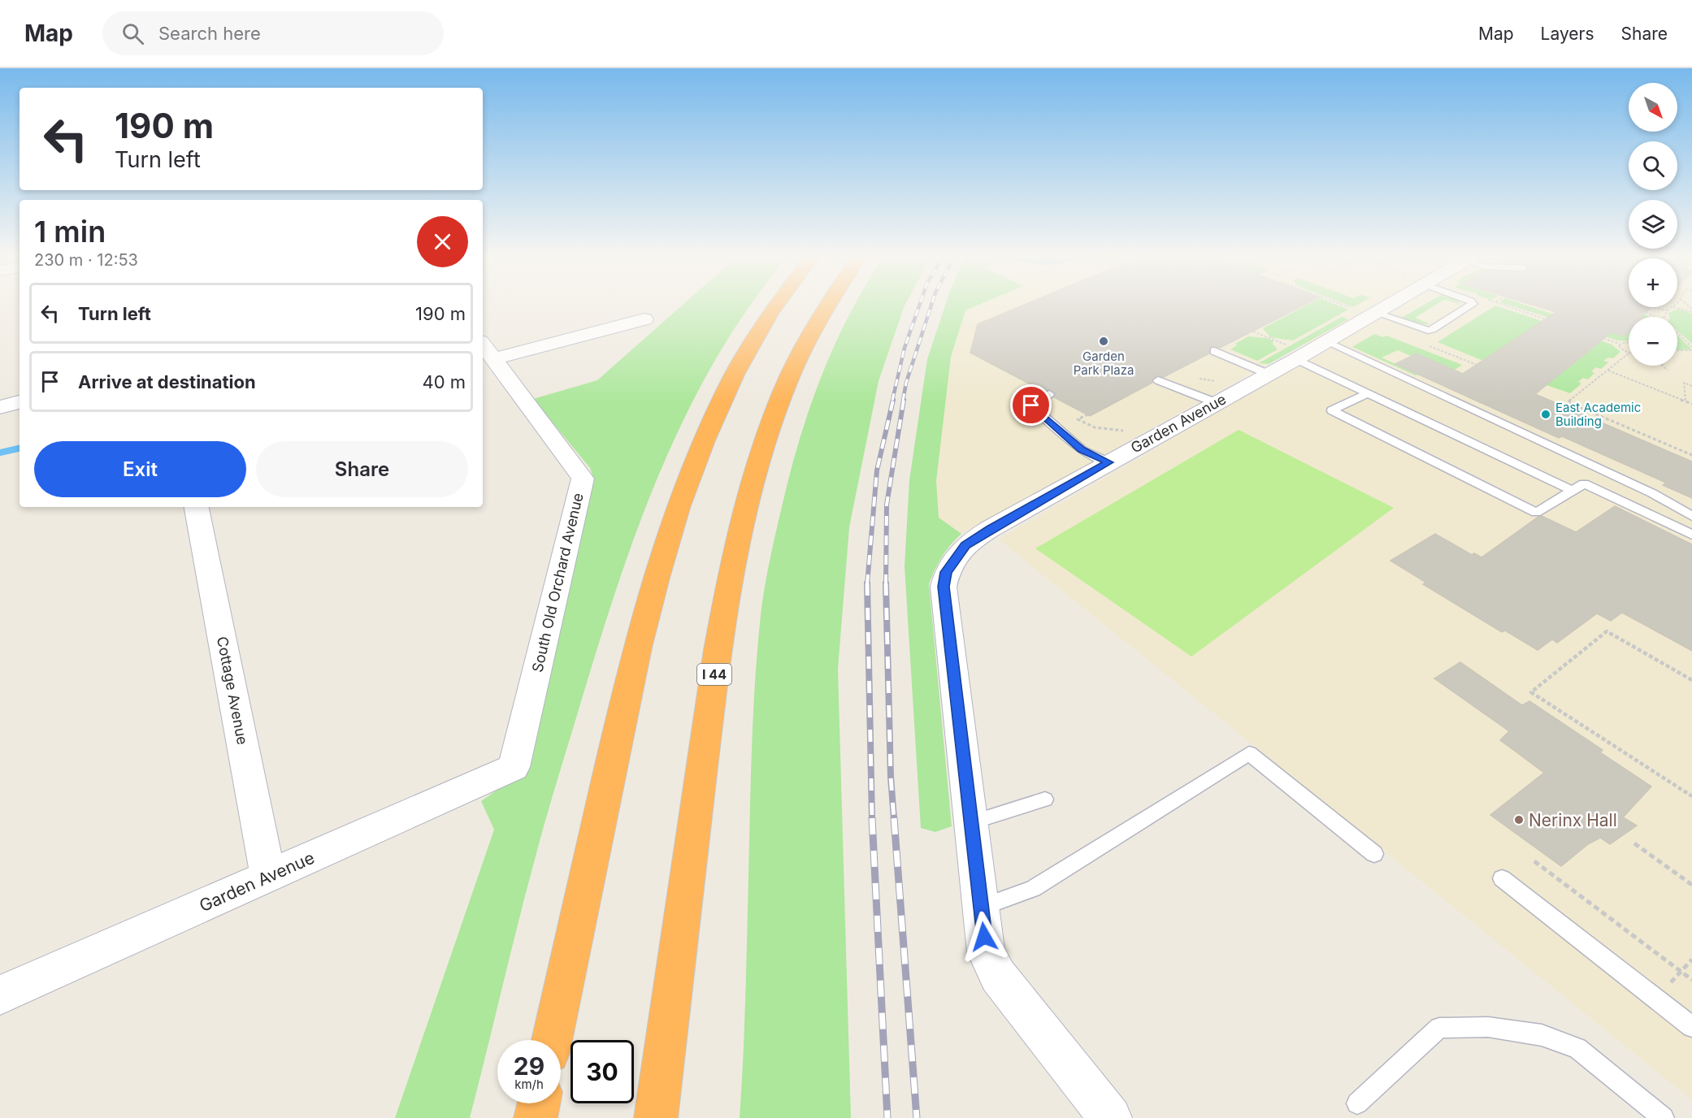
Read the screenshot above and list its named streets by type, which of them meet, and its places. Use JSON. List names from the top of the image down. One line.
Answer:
{"streets":{"highway":["I 44"],"street":["Garden Avenue","South Old Orchard Avenue","Cottage Avenue"]},"crossings":[["Garden Avenue","South Old Orchard Avenue"],["Garden Avenue","Cottage Avenue"]],"places":["Garden Park Plaza","East Academic Building","Nerinx Hall"],"north":"bottom right","page":{"header":"Map","search":"Search here","nav":["Map","Layers","Share"],"map_buttons":["+","−"],"turn":["190 m","Turn left"],"heading":["1 min","230 m · 12:53"],"list":[{"name":"Turn left","value":"190 m"},{"name":"Arrive at destination","value":"40 m"}],"buttons":["Exit","Share"],"speed":"29 km/h","limit":"30"}}
